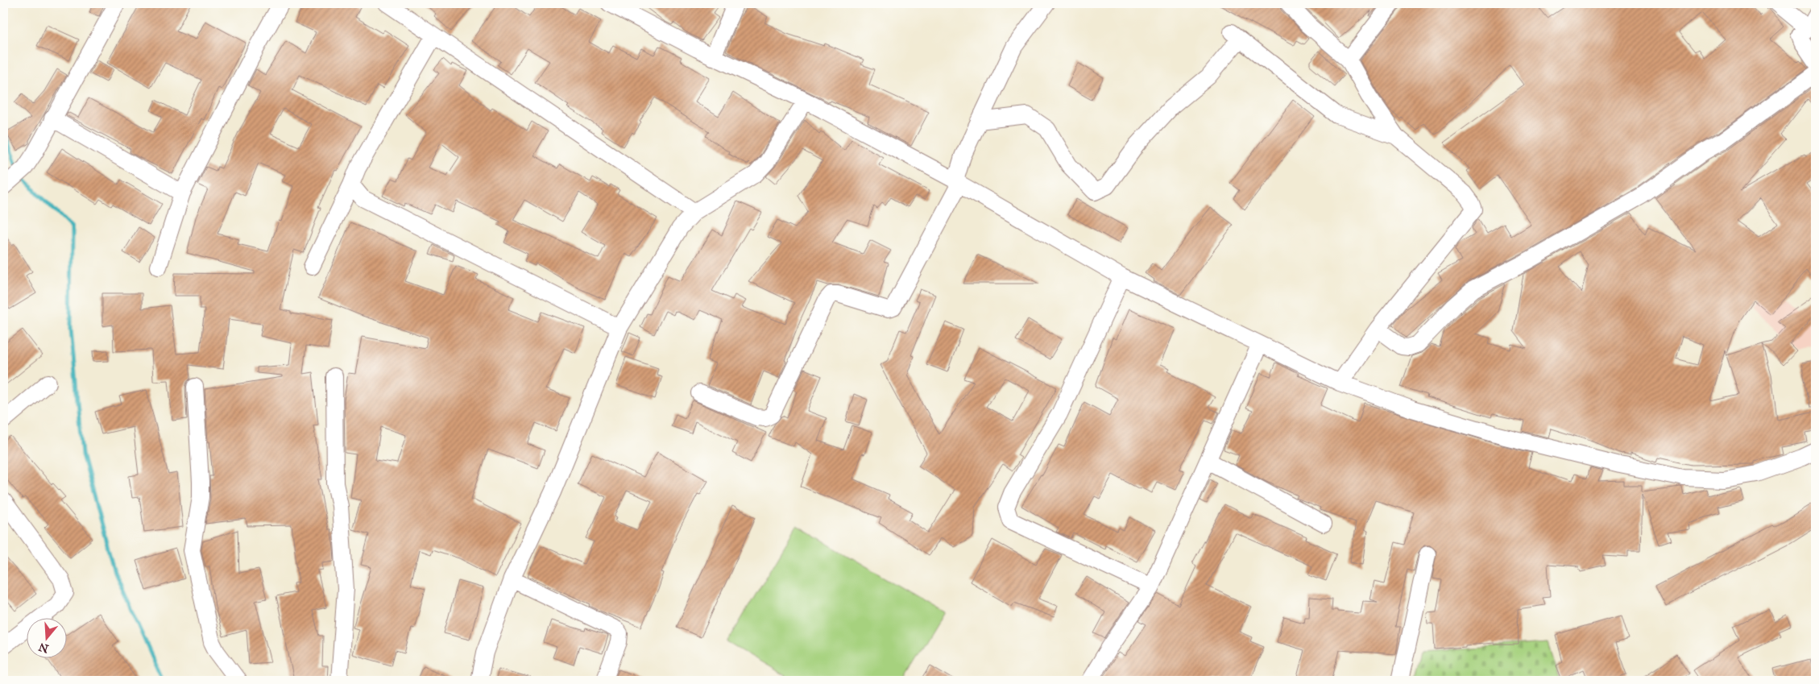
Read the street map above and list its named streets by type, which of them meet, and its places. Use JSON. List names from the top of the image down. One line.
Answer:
{"north":"bottom"}
